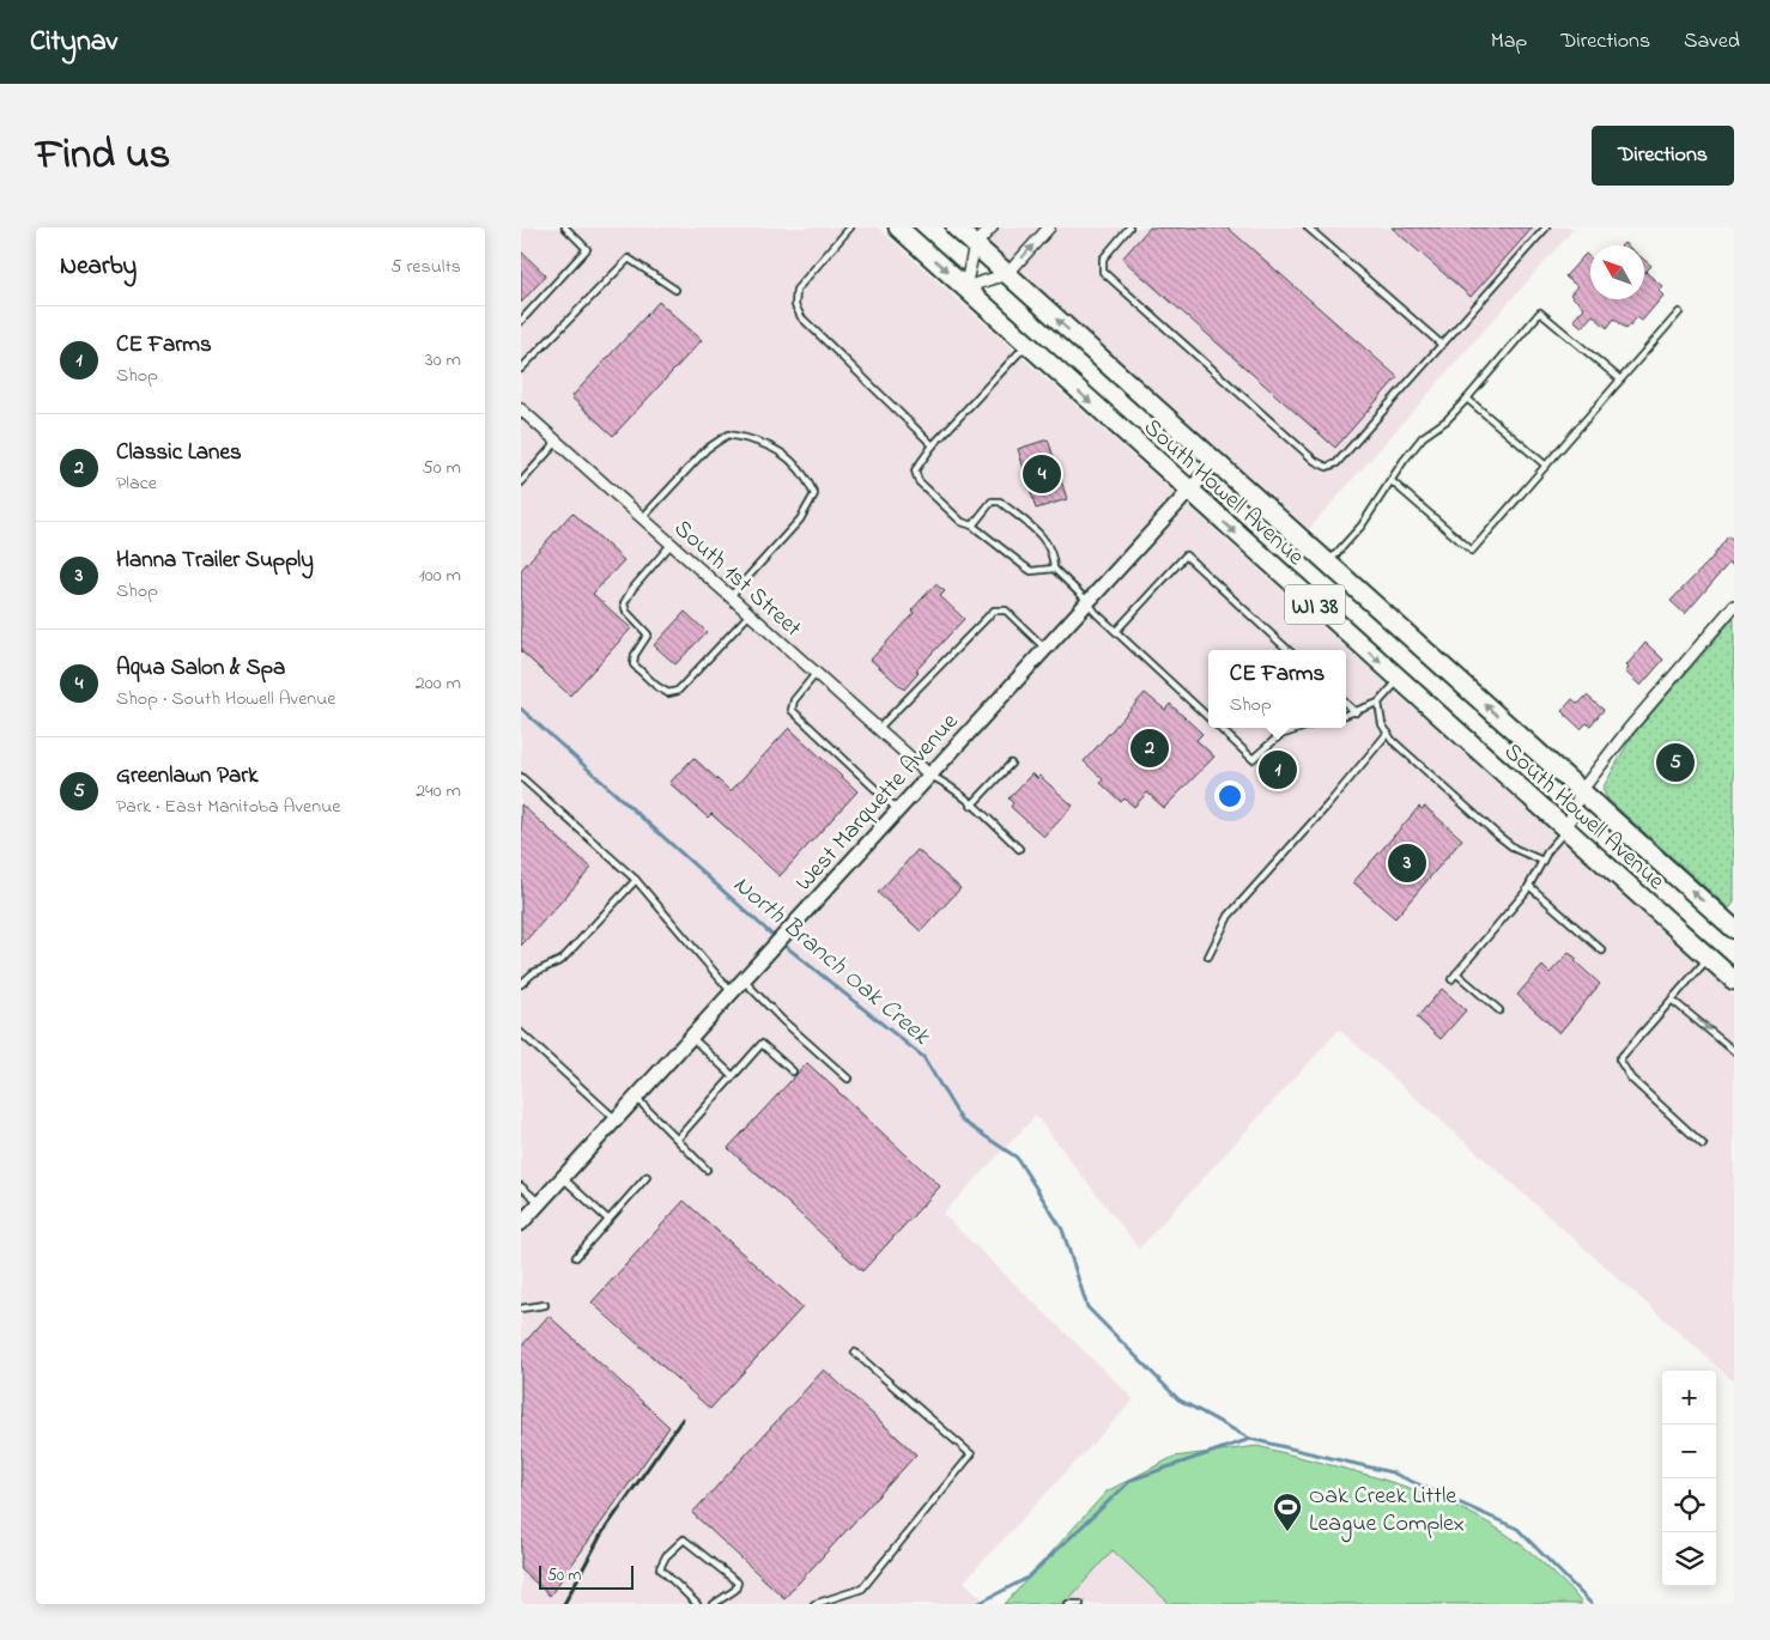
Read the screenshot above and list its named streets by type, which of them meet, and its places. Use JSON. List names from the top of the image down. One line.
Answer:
{"streets":{"main road":["South Howell Avenue","WI 38"],"street":["South 1st Street","West Marquette Avenue"]},"crossings":[["South Howell Avenue","West Marquette Avenue"],["South 1st Street","West Marquette Avenue"]],"water":["North Branch Oak Creek"],"places":{"sports":["Oak Creek Little League Complex"]},"scale_bar":"50 m","north":"top left","page":{"header":"Citynav","nav":["Map","Directions","Saved"],"title":"Find us","buttons":"Directions","heading":["Nearby","5 results"],"list":[{"mark":"1","name":"CE Farms","note":"Shop","value":"30 m"},{"mark":"2","name":"Classic Lanes","note":"Place","value":"50 m"},{"mark":"3","name":"Hanna Trailer Supply","note":"Shop","value":"100 m"},{"mark":"4","name":"Aqua Salon & Spa","note":"Shop · South Howell Avenue","value":"200 m"},{"mark":"5","name":"Greenlawn Park","note":"Park · East Manitoba Avenue","value":"240 m"}],"pins":["4","2","5","1","3"],"popup":["CE Farms","Shop"],"map_buttons":["+","−"],"scale":"50 m"}}
